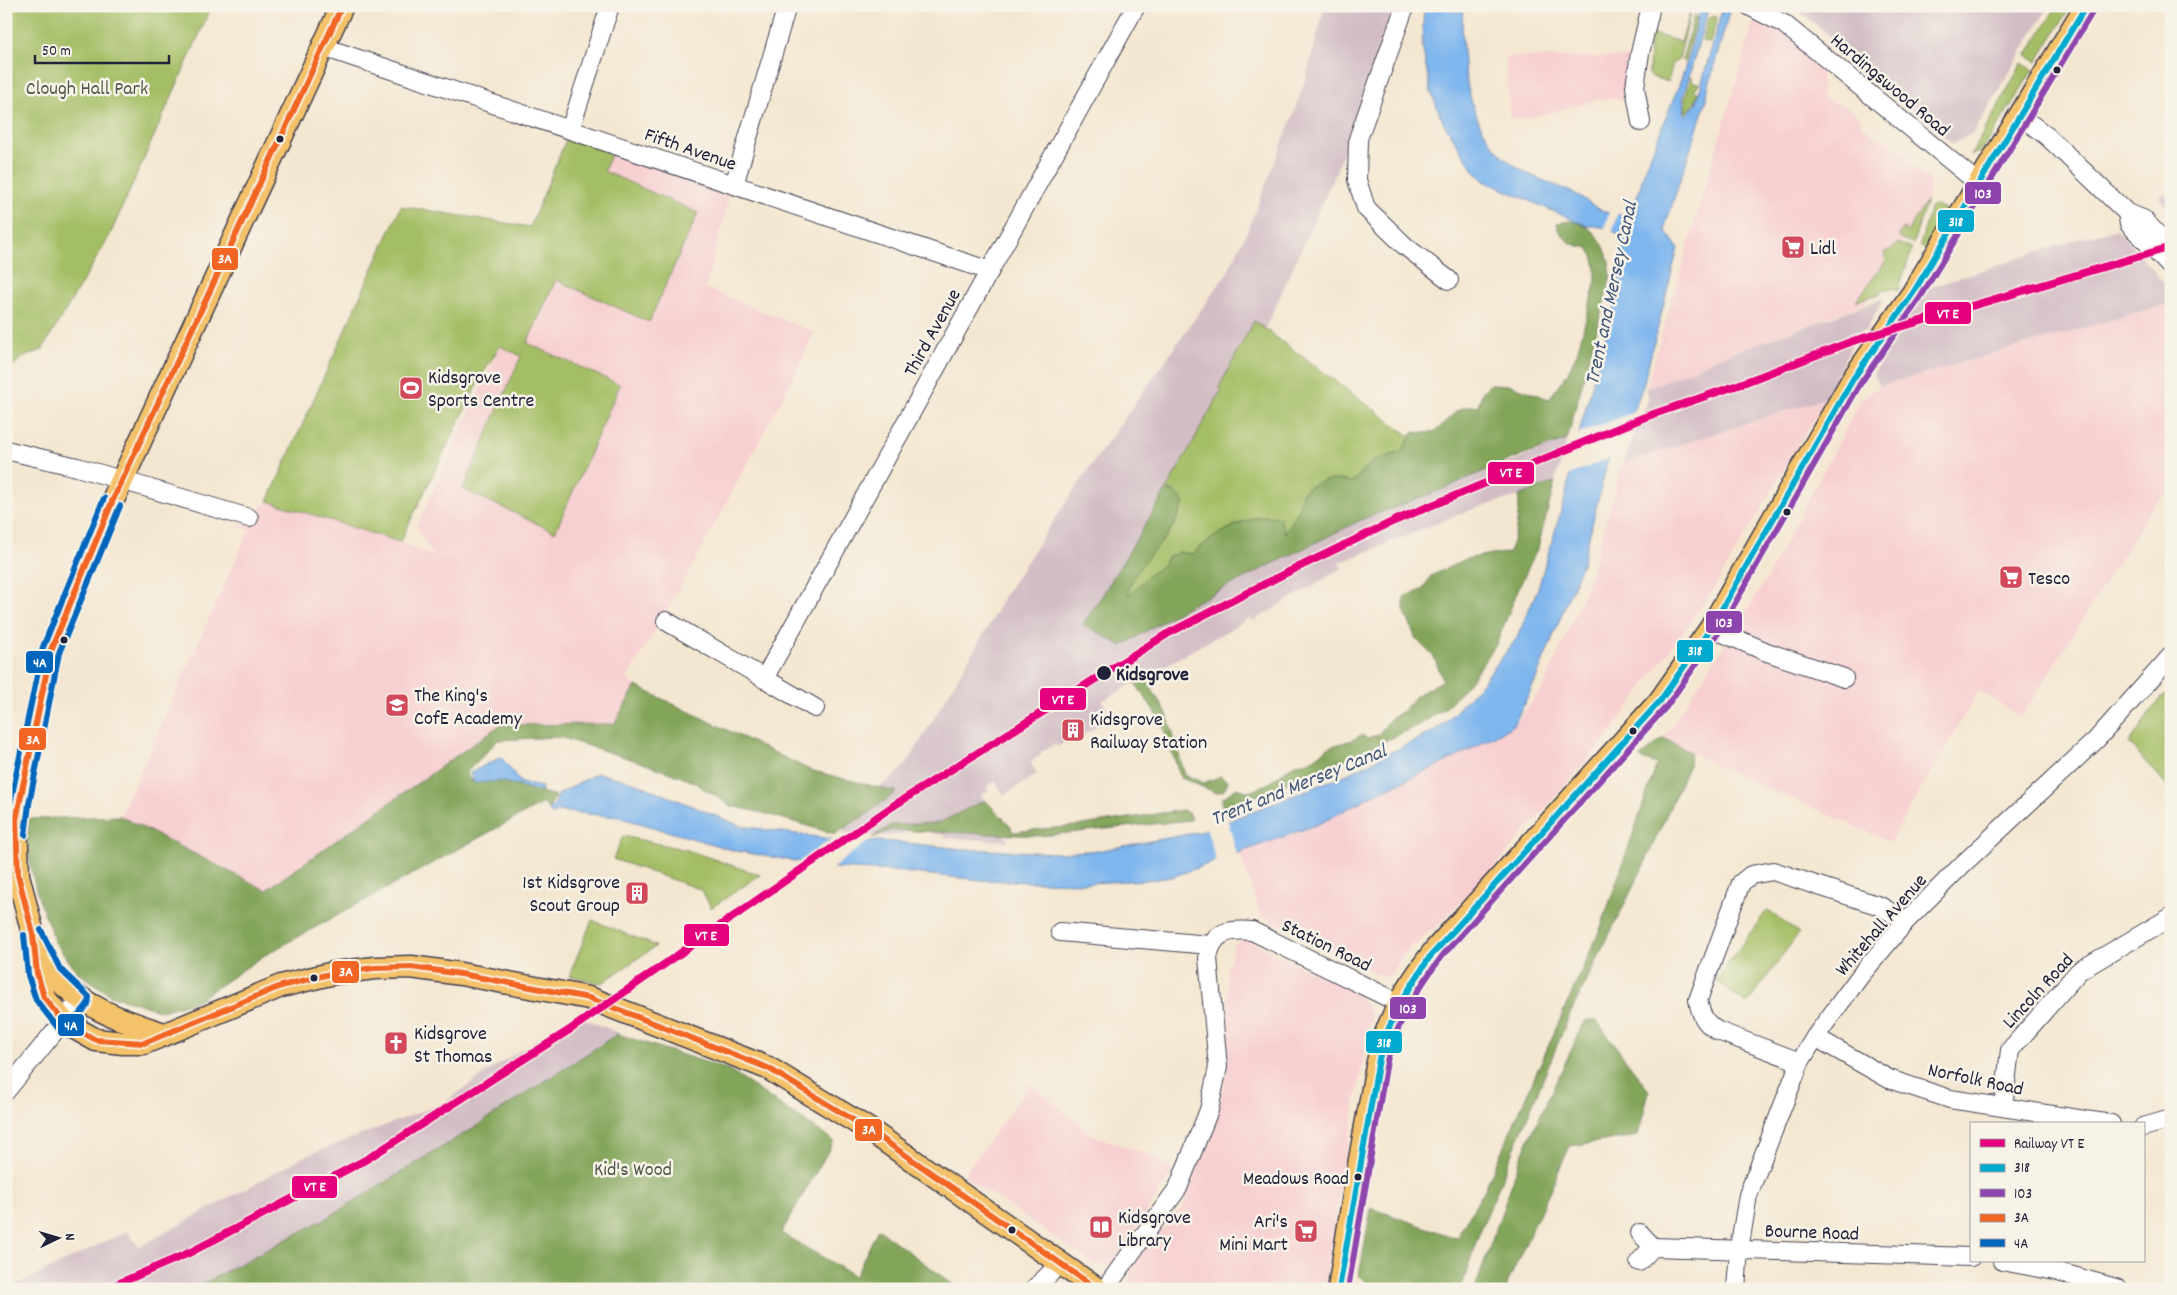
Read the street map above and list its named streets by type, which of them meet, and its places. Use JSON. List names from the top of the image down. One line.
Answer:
{"streets":{"street":["Hardingswood Road","Fifth Avenue","Third Avenue","Whitehall Avenue","Station Road","Lincoln Road","Norfolk Road","Bourne Road"]},"crossings":[["Fifth Avenue","Third Avenue"],["Whitehall Avenue","Norfolk Road"],["Whitehall Avenue","Bourne Road"],["Lincoln Road","Norfolk Road"]],"water":["Trent and Mersey Canal"],"parks":["Clough Hall Park","Kid's Wood"],"places":{"supermarket":["Lidl","Tesco","Ari's Mini Mart"],"sports":["Kidsgrove Sports Centre"],"other":["Kidsgrove","Meadows Road"],"school or university":["The King's CofE Academy"],"building":["Kidsgrove Railway Station","1st Kidsgrove Scout Group"],"church":["Kidsgrove St Thomas"],"library":["Kidsgrove Library"]},"lines":["transit line 318","transit line 3A","transit line 103","transit line 4A"],"legend":["Railway VT E","318","103","3A","4A"],"scale_bar":"50 m","north":"right"}
